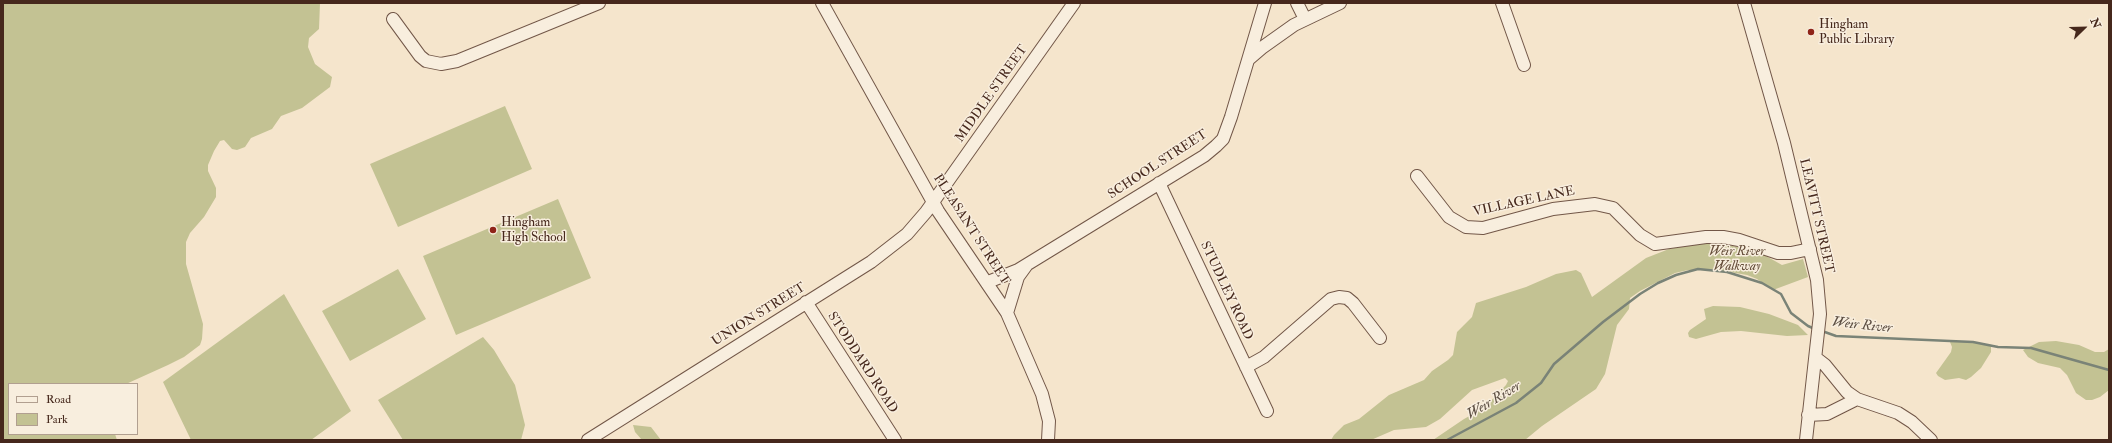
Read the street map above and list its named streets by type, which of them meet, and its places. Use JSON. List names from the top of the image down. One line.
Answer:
{"streets":{"street":["MIDDLE STREET","SCHOOL STREET","VILLAGE LANE","LEAVITT STREET","PLEASANT STREET","STUDLEY ROAD","UNION STREET","STODDARD ROAD"]},"crossings":[["MIDDLE STREET","PLEASANT STREET"],["MIDDLE STREET","UNION STREET"],["SCHOOL STREET","PLEASANT STREET"],["SCHOOL STREET","STUDLEY ROAD"],["VILLAGE LANE","LEAVITT STREET"],["PLEASANT STREET","UNION STREET"],["UNION STREET","STODDARD ROAD"]],"water":["Weir River"],"parks":["Weir River Walkway"],"places":["Hingham Public Library","Hingham High School"],"legend":["Road","Park"],"north":"top right"}
